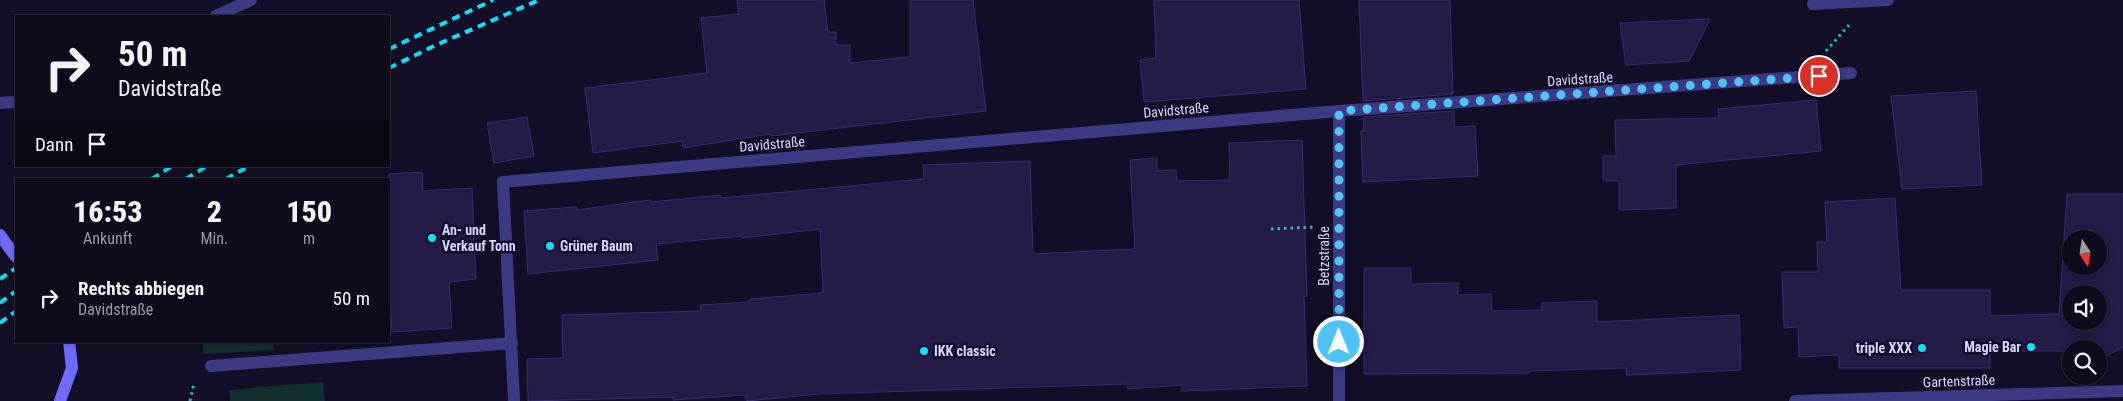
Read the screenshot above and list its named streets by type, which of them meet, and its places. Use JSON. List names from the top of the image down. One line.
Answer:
{"streets":{"street":["Davidstraße","Betzstraße","Gartenstraße"]},"crossings":[["Davidstraße","Betzstraße"]],"places":["An- und Verkauf Tonn","Grüner Baum","Magie Bar","triple XXX","IKK classic"],"north":"bottom","page":{"turn":["50 m","Davidstraße"],"then":"Dann","eta":["16:53","Ankunft","2","Min.","150","m"],"list":[{"name":"Rechts abbiegen","note":"Davidstraße","value":"50 m"}]}}
